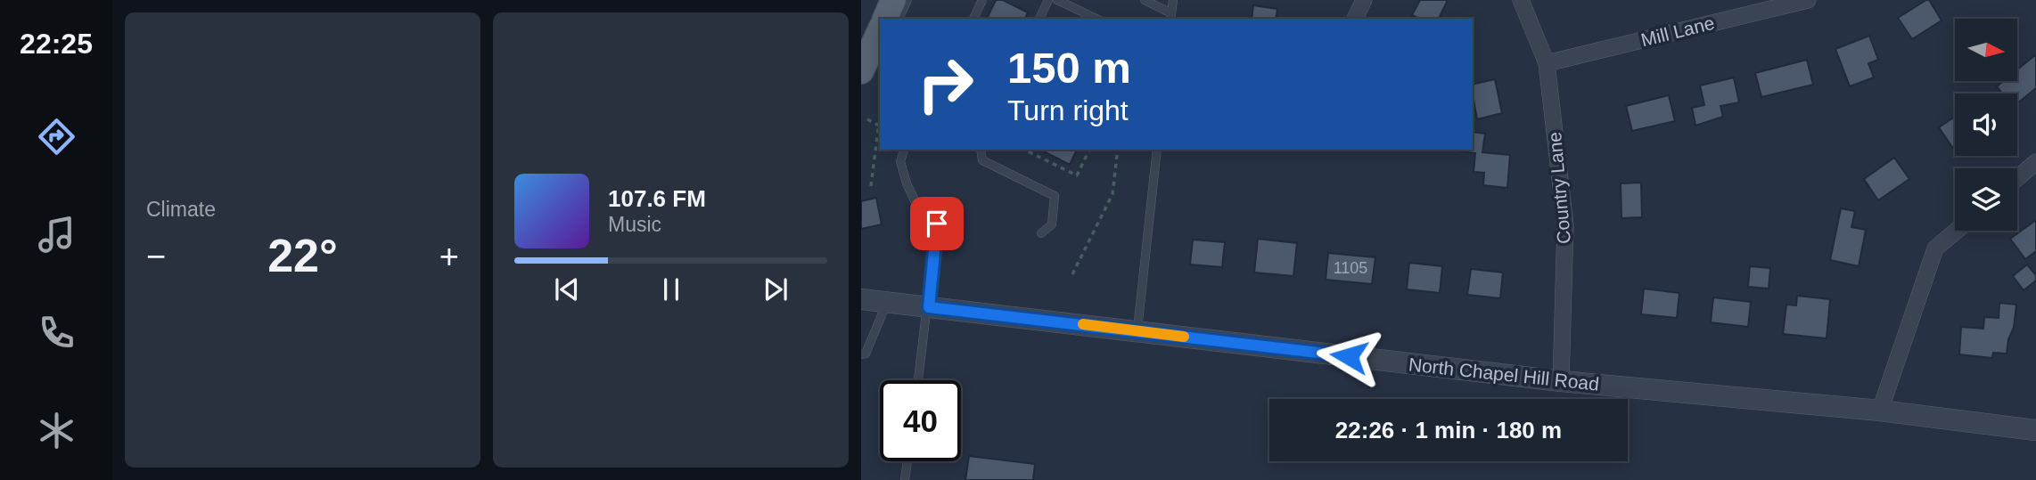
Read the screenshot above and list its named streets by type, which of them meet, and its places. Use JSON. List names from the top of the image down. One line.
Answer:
{"streets":{"street":["Mill Lane","Country Lane","North Chapel Hill Road"]},"crossings":[["Mill Lane","Country Lane"],["Country Lane","North Chapel Hill Road"]],"house_numbers":["1105"],"north":"right","page":{"tabs":"22:25","tile":"Climate","turn":["150 m","Turn right"],"song":["107.6 FM","Music"],"heat":["−","22°","+"],"limit":"40","trip":"22:26 · 1 min · 180 m"}}
